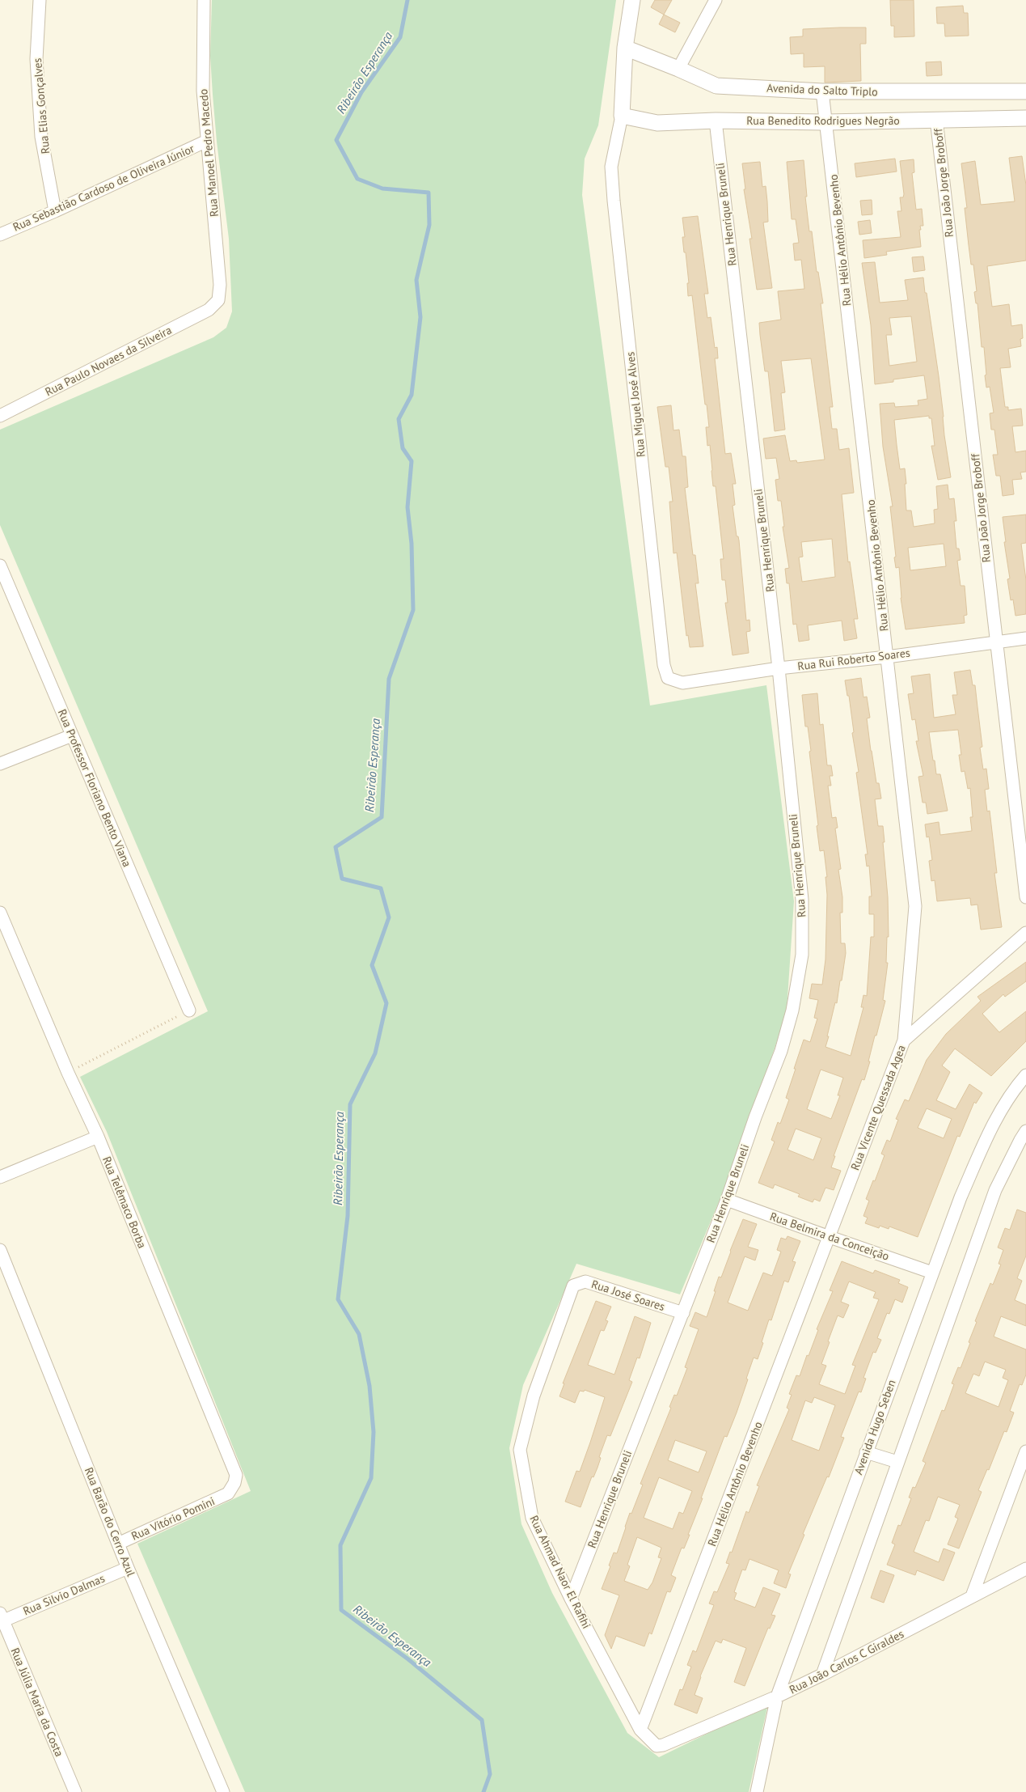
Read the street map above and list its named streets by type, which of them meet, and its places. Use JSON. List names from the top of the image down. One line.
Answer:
{"streets":{"street":["Avenida do Salto Triplo","Rua Elias Gonçalves","Rua Benedito Rodrigues Negrão","Rua Manoel Pedro Macedo","Rua João Jorge Broboff","Rua Sebastião Cardoso de Oliveira Júnior","Rua Henrique Bruneli","Rua Hélio Antônio Bevenho","Rua Paulo Novaes da Silveira","Rua Miguel José Alves","Rua Rui Roberto Soares","Rua Professor Floriano Bento Viana","Rua Vicente Quessada Agea","Rua Telêmaco Borba","Rua Belmira da Conceição","Rua José Soares","Avenida Hugo Seben","Rua Vitório Pomini","Rua Barão do Cerro Azul","Rua Ahmad Naor El Rafihi","Rua Silvio Dalmas","Rua João Carlos C Giraldes","Rua Júlia Maria da Costa"]},"crossings":[["Avenida do Salto Triplo","Rua Hélio Antônio Bevenho"],["Rua Elias Gonçalves","Rua Sebastião Cardoso de Oliveira Júnior"],["Rua Benedito Rodrigues Negrão","Rua João Jorge Broboff"],["Rua Benedito Rodrigues Negrão","Rua Henrique Bruneli"],["Rua Benedito Rodrigues Negrão","Rua Hélio Antônio Bevenho"],["Rua Benedito Rodrigues Negrão","Rua Miguel José Alves"],["Rua Manoel Pedro Macedo","Rua Sebastião Cardoso de Oliveira Júnior"],["Rua Manoel Pedro Macedo","Rua Paulo Novaes da Silveira"],["Rua João Jorge Broboff","Rua Rui Roberto Soares"],["Rua Henrique Bruneli","Rua Rui Roberto Soares"],["Rua Henrique Bruneli","Rua Belmira da Conceição"],["Rua Henrique Bruneli","Rua José Soares"],["Rua Henrique Bruneli","Rua Ahmad Naor El Rafihi"],["Rua Hélio Antônio Bevenho","Rua Rui Roberto Soares"],["Rua Hélio Antônio Bevenho","Rua Vicente Quessada Agea"],["Rua Hélio Antônio Bevenho","Rua Belmira da Conceição"],["Rua Hélio Antônio Bevenho","Rua Ahmad Naor El Rafihi"],["Rua Miguel José Alves","Rua Rui Roberto Soares"],["Rua Vicente Quessada Agea","Rua Belmira da Conceição"],["Rua Telêmaco Borba","Rua Vitório Pomini"],["Rua Belmira da Conceição","Avenida Hugo Seben"],["Rua José Soares","Rua Ahmad Naor El Rafihi"],["Avenida Hugo Seben","Rua João Carlos C Giraldes"],["Rua Vitório Pomini","Rua Barão do Cerro Azul"],["Rua Barão do Cerro Azul","Rua Silvio Dalmas"],["Rua Ahmad Naor El Rafihi","Rua João Carlos C Giraldes"],["Rua Silvio Dalmas","Rua Júlia Maria da Costa"]],"water":["Ribeirão Esperança"]}
